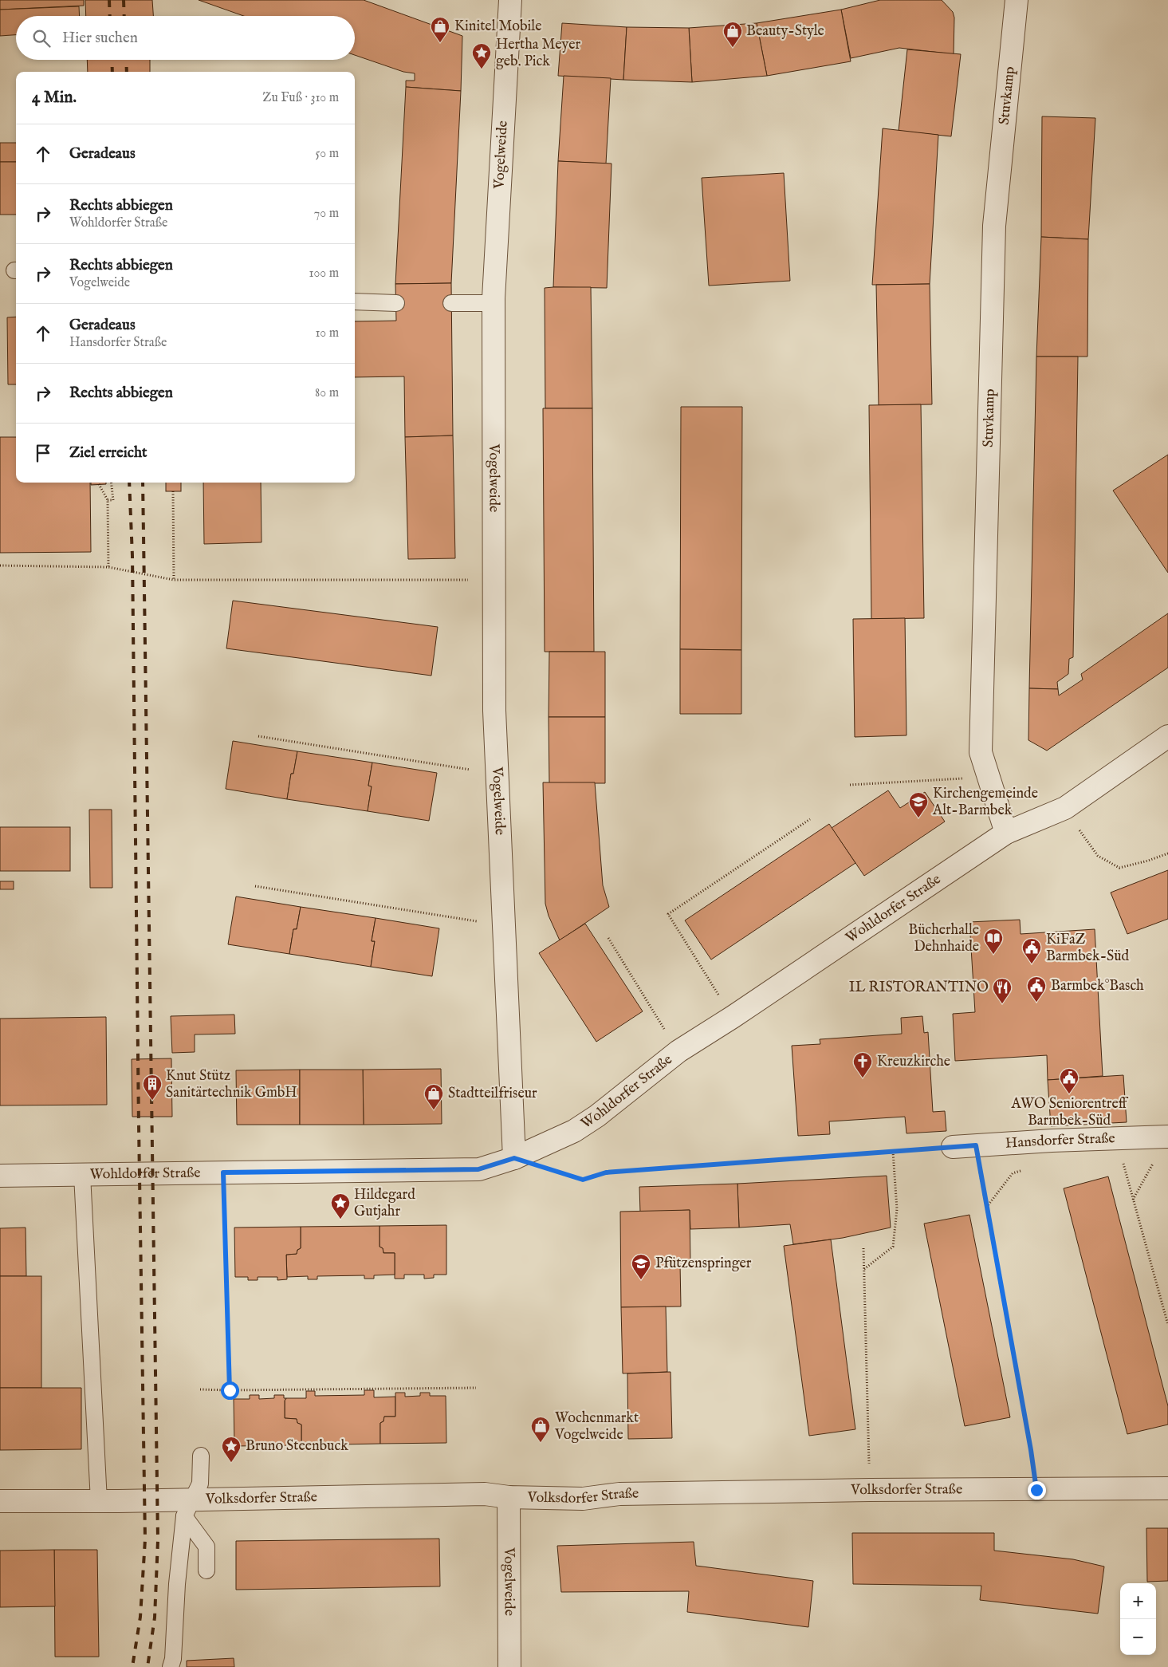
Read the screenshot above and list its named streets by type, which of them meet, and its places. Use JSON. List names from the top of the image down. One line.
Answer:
{"streets":{"street":["Stuvkamp","Vogelweide","Wohldorfer Straße","Hansdorfer Straße","Volksdorfer Straße"]},"crossings":[["Stuvkamp","Wohldorfer Straße"],["Vogelweide","Wohldorfer Straße"],["Vogelweide","Volksdorfer Straße"]],"places":{"shop":["Kinitel Mobile","Beauty-Style","Stadtteilfriseur","Wochenmarkt Vogelweide"],"place":["Hertha Meyer geb. Pick","Hildegard Gutjahr","Bruno Steenbuck"],"school or university":["Kirchengemeinde Alt-Barmbek","Pfützenspringer"],"library":["Bücherhalle Dehnhaide"],"public building":["KiFaZ Barmbek-Süd","Barmbek°Basch","AWO Seniorentreff Barmbek-Süd"],"restaurant":["IL RISTORANTINO"],"church":["Kreuzkirche"],"building":["Knut Stütz Sanitärtechnik GmbH"]},"page":{"search":"Hier suchen","heading":["4 Min.","Zu Fuß · 310 m"],"list":[["Geradeaus","50 m"],["Rechts abbiegen","Wohldorfer Straße","70 m"],["Rechts abbiegen","Vogelweide","100 m"],["Geradeaus","Hansdorfer Straße","10 m"],["Rechts abbiegen","80 m"],"Ziel erreicht"],"map_buttons":["+","−"]}}
